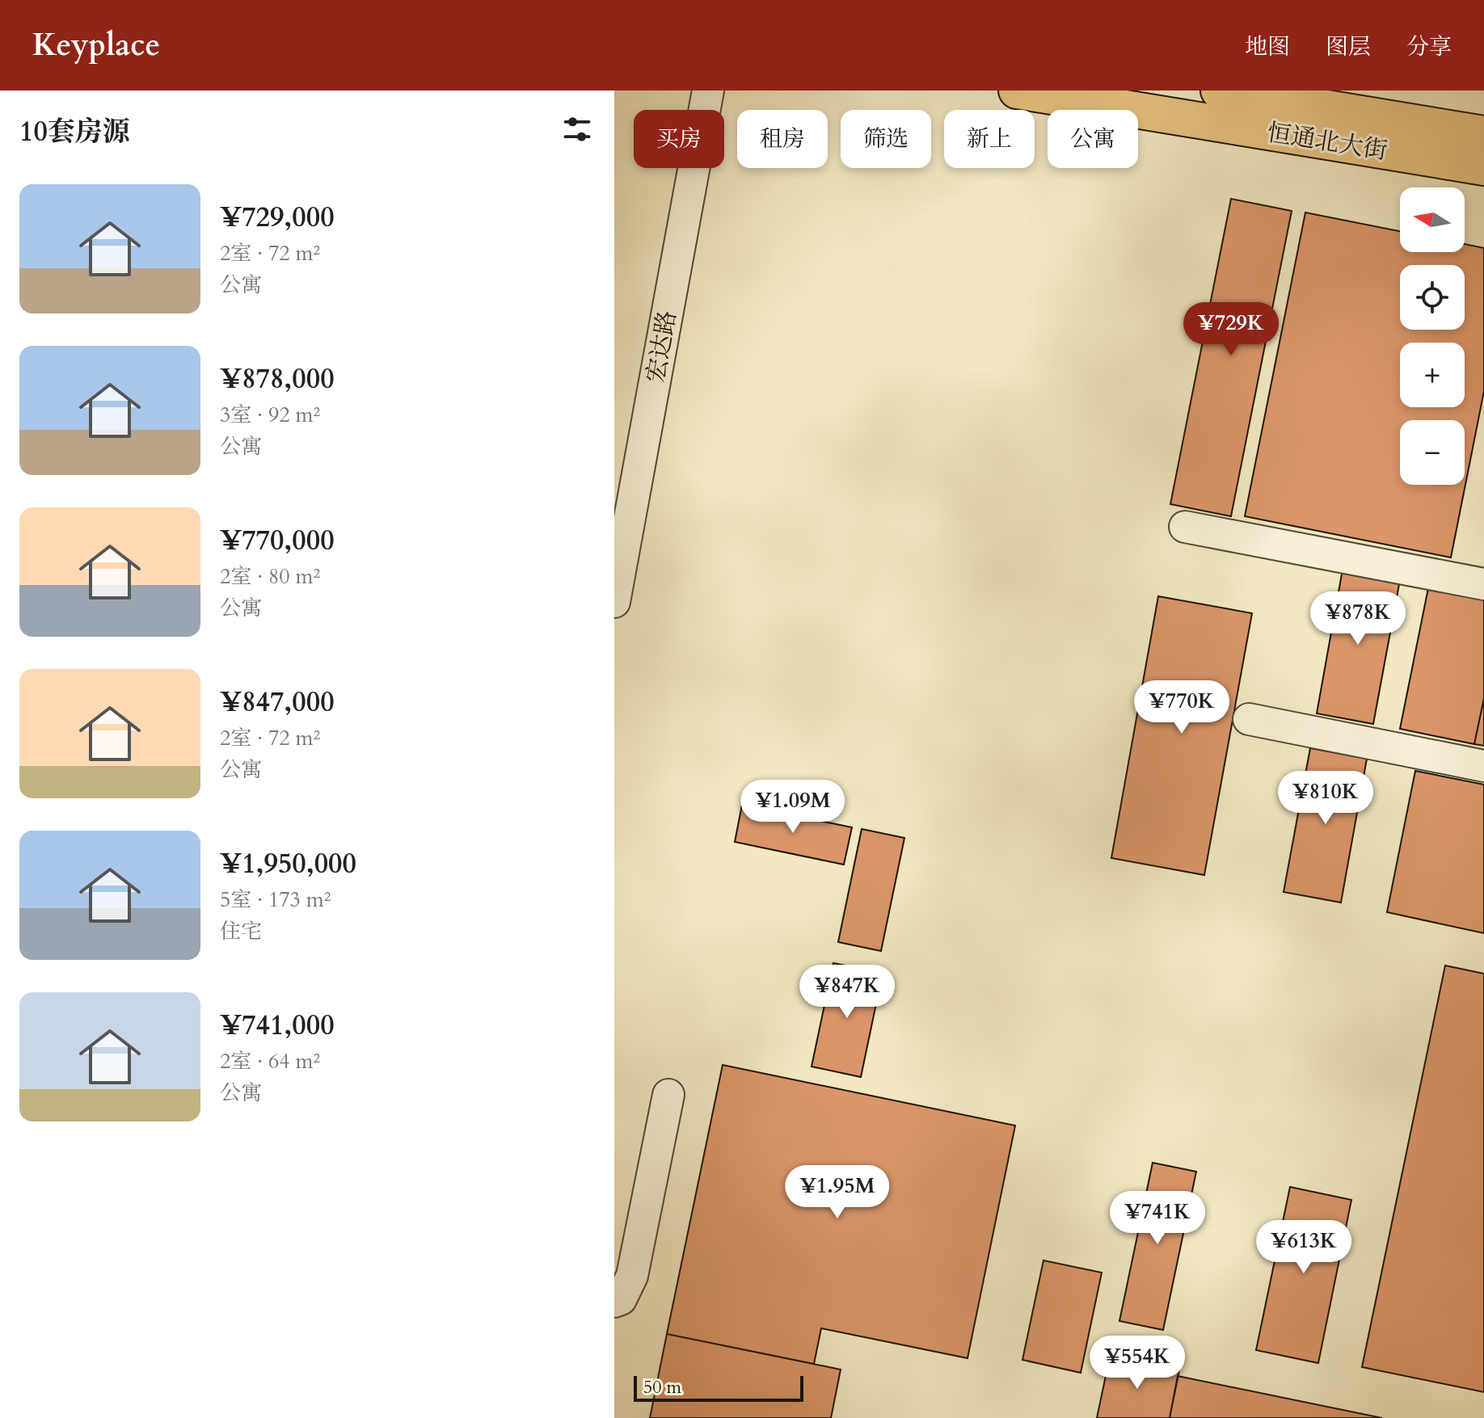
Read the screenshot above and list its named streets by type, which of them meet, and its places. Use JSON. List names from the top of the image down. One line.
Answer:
{"streets":{"main road":["恒通北大街"],"street":["宏达路"]},"scale_bar":"50 m","north":"left","page":{"header":"Keyplace","nav":["地图","图层","分享"],"heading":"10套房源","chip":["买房","租房","筛选","新上","公寓"],"list":[{"name":"¥729,000","note":"2室 · 72 m² · 公寓"},{"name":"¥878,000","note":"3室 · 92 m² · 公寓"},{"name":"¥770,000","note":"2室 · 80 m² · 公寓"},{"name":"¥847,000","note":"2室 · 72 m² · 公寓"},{"name":"¥1,950,000","note":"5室 · 173 m² · 住宅"},{"name":"¥741,000","note":"2室 · 64 m² · 公寓"}],"map_buttons":["+","−"],"price":["¥729K","¥878K","¥770K","¥810K","¥1.09M","¥847K","¥1.95M","¥741K","¥613K","¥554K"],"scale":"50 m"}}
